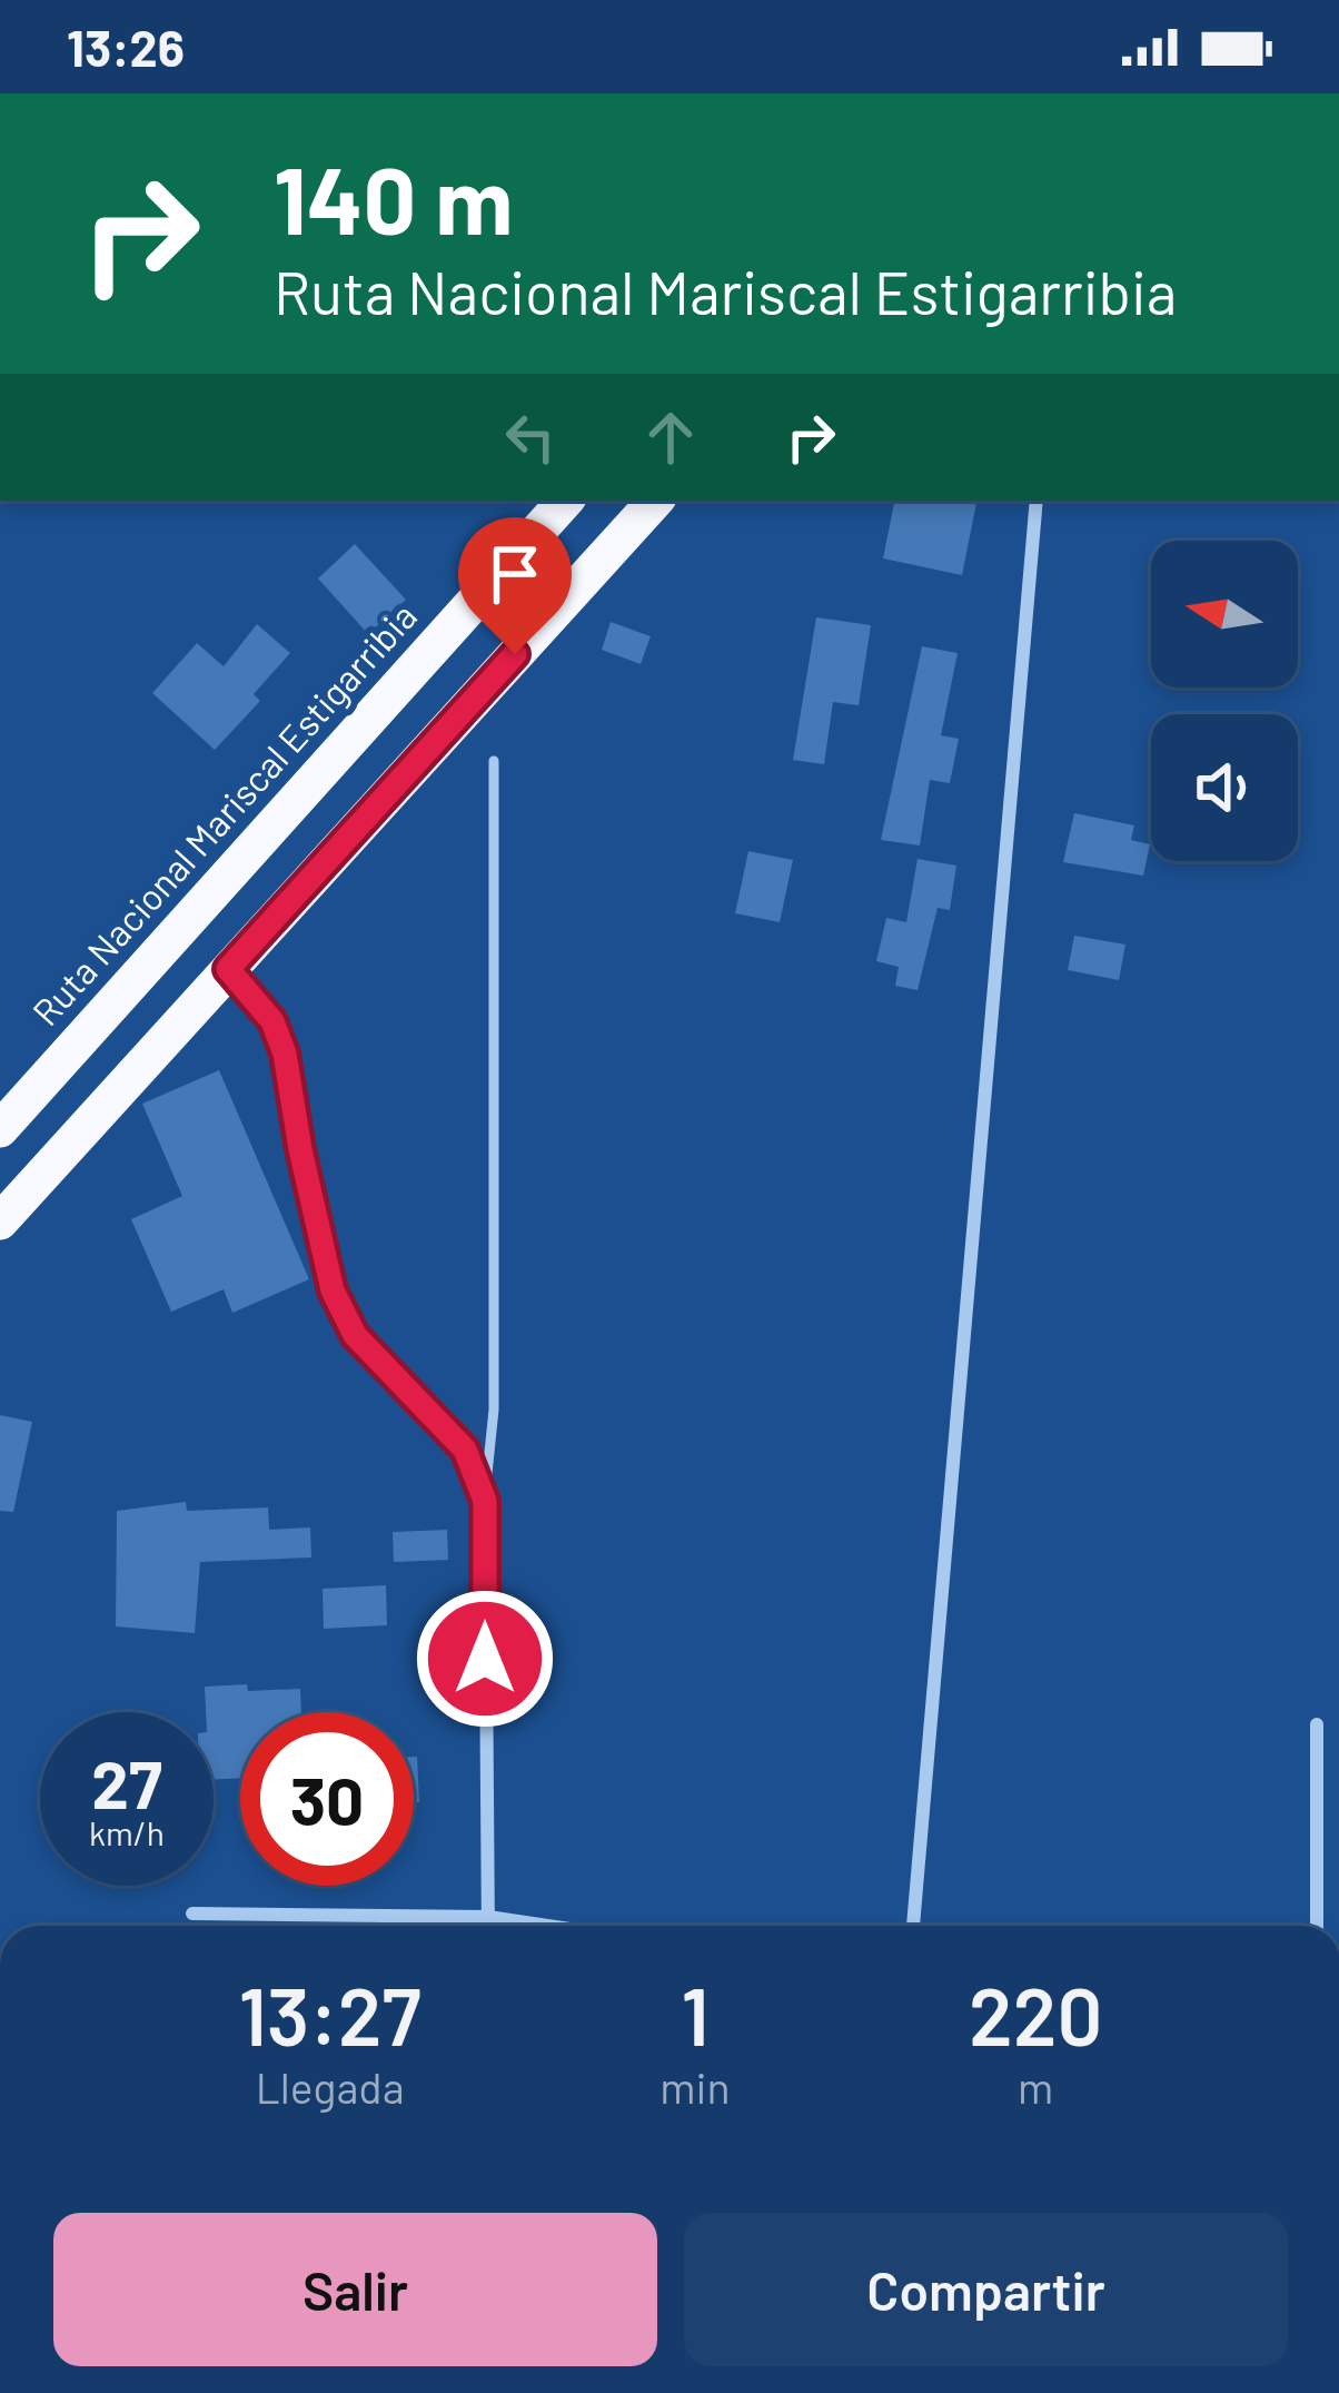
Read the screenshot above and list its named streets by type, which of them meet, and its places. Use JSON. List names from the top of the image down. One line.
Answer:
{"streets":{"highway":["Ruta Nacional Mariscal Estigarribia"]},"north":"left","page":{"status":"13:26","turn":["140 m","Ruta Nacional Mariscal Estigarribia"],"speed":"27 km/h","limit":"30","eta":["13:27","Llegada","1","min","220","m"],"buttons":["Salir","Compartir"]}}
